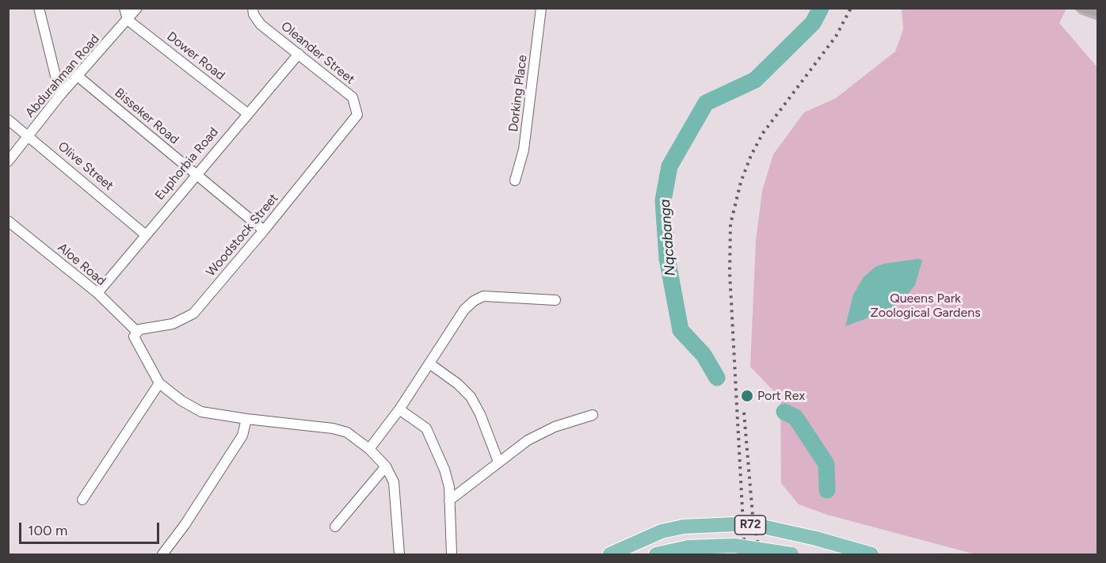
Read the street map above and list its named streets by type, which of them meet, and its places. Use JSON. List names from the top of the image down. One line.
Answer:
{"streets":{"main road":["R72"],"street":["Oleander Street","Dower Road","Abdurahman Road","Dorking Place","Bisseker Road","Euphorbia Road","Olive Street","Woodstock Street","Aloe Road"]},"crossings":[["Oleander Street","Euphorbia Road"],["Oleander Street","Woodstock Street"],["Dower Road","Abdurahman Road"],["Dower Road","Euphorbia Road"],["Abdurahman Road","Bisseker Road"],["Abdurahman Road","Olive Street"],["Bisseker Road","Euphorbia Road"],["Bisseker Road","Woodstock Street"],["Euphorbia Road","Olive Street"],["Euphorbia Road","Aloe Road"],["Woodstock Street","Aloe Road"]],"water":["Nqcabanga"],"parks":["Queens Park Zoological Gardens"],"places":["Port Rex"],"scale_bar":"100 m"}
